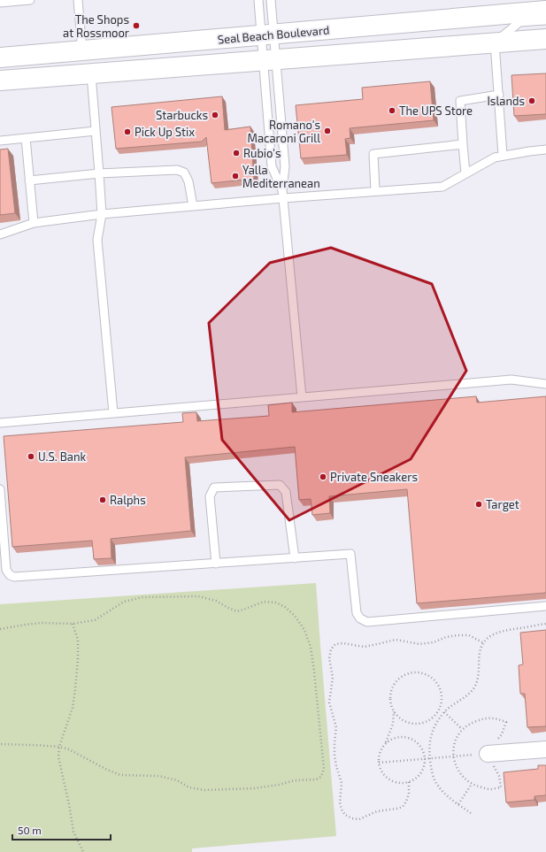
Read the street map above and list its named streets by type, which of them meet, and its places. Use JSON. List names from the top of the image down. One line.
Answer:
{"streets":{"main road":["Seal Beach Boulevard"]},"places":["The Shops at Rossmoor","Islands","The UPS Store","Starbucks","Romano's Macaroni Grill","Pick Up Stix","Rubio's","Yalla Mediterranean","U.S. Bank","Private Sneakers","Ralphs","Target"],"scale_bar":"50 m"}
